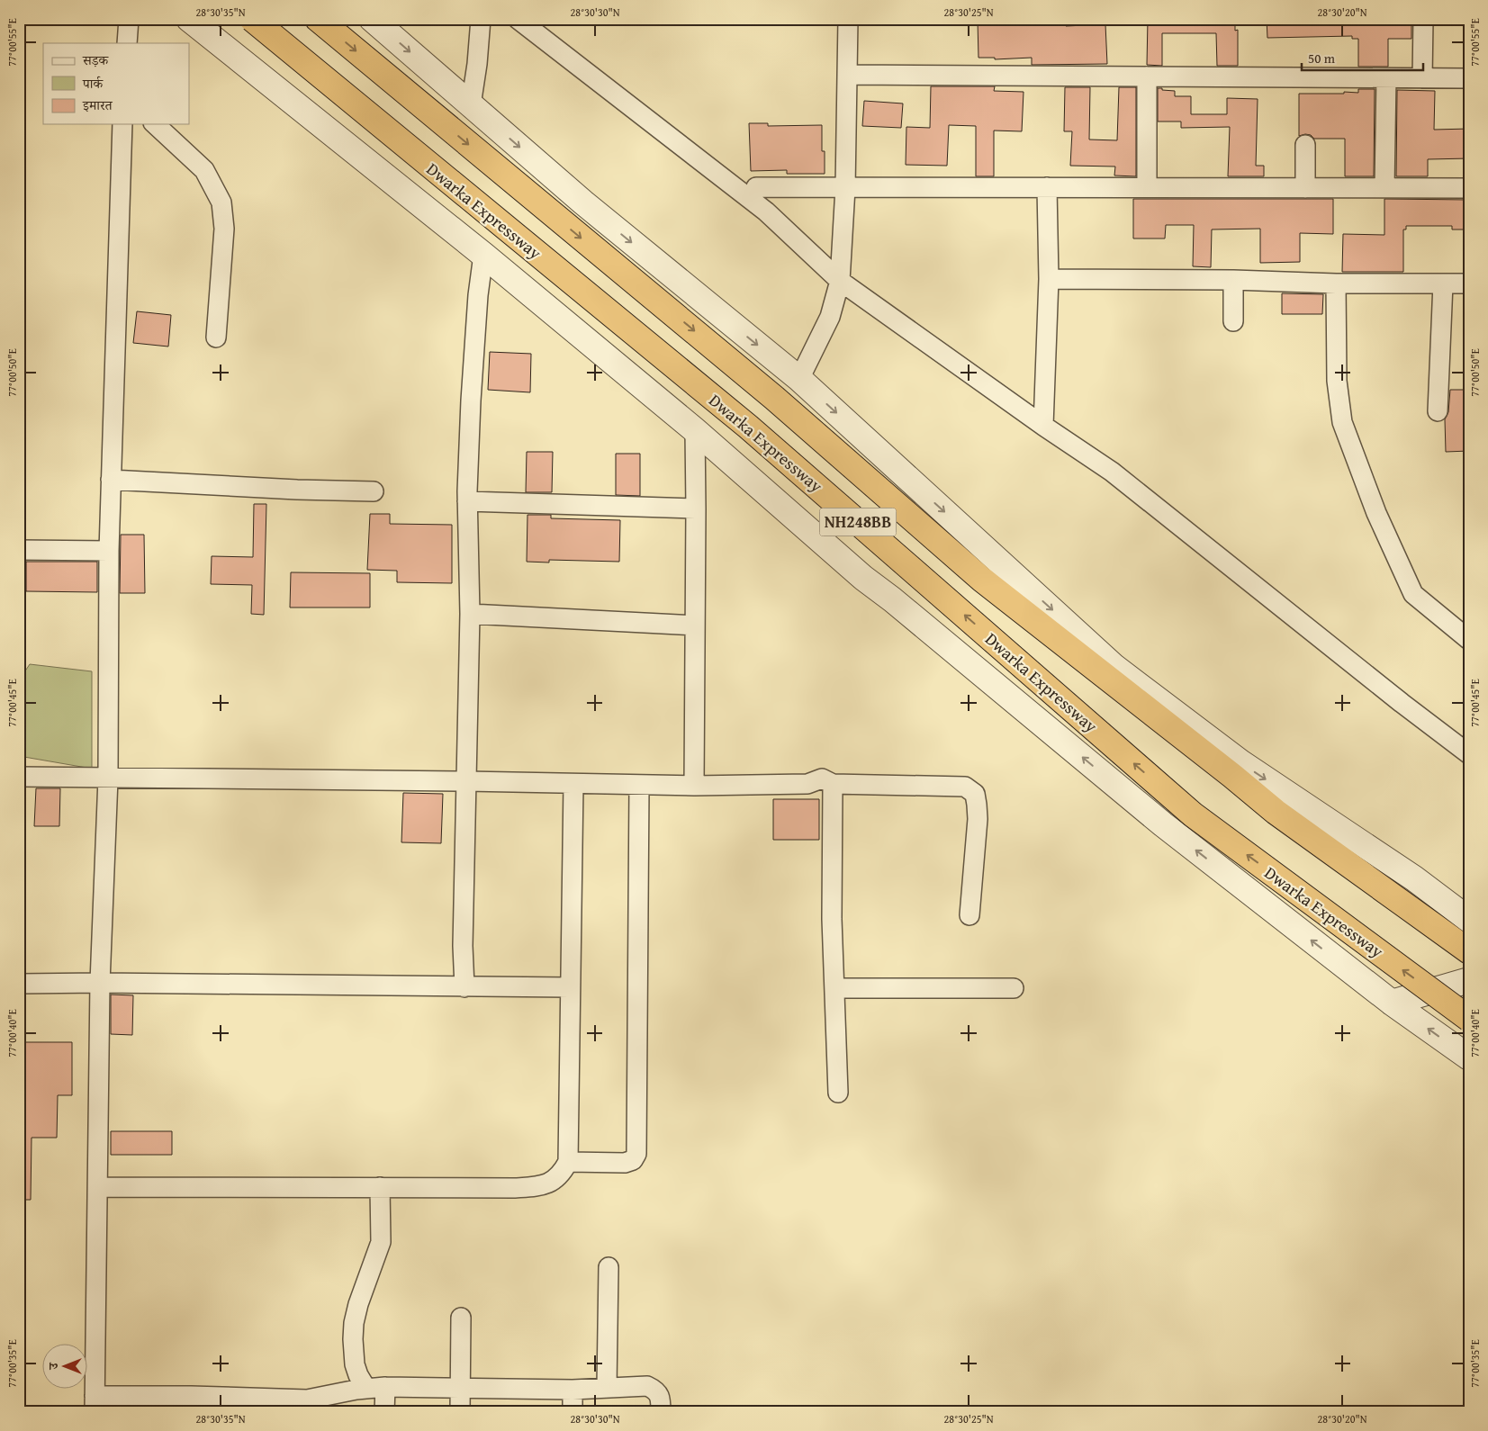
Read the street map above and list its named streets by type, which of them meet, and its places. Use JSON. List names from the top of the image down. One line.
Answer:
{"streets":{"highway":["Dwarka Expressway","NH248BB"]},"legend":["सड़क","पार्क","इमारत"],"scale_bar":"50 m","north":"left","coordinates":["28°30'35\"N","28°30'30\"N","28°30'25\"N","28°30'20\"N","77°00'55\"E","77°00'50\"E","77°00'45\"E","77°00'40\"E","77°00'35\"E"]}
